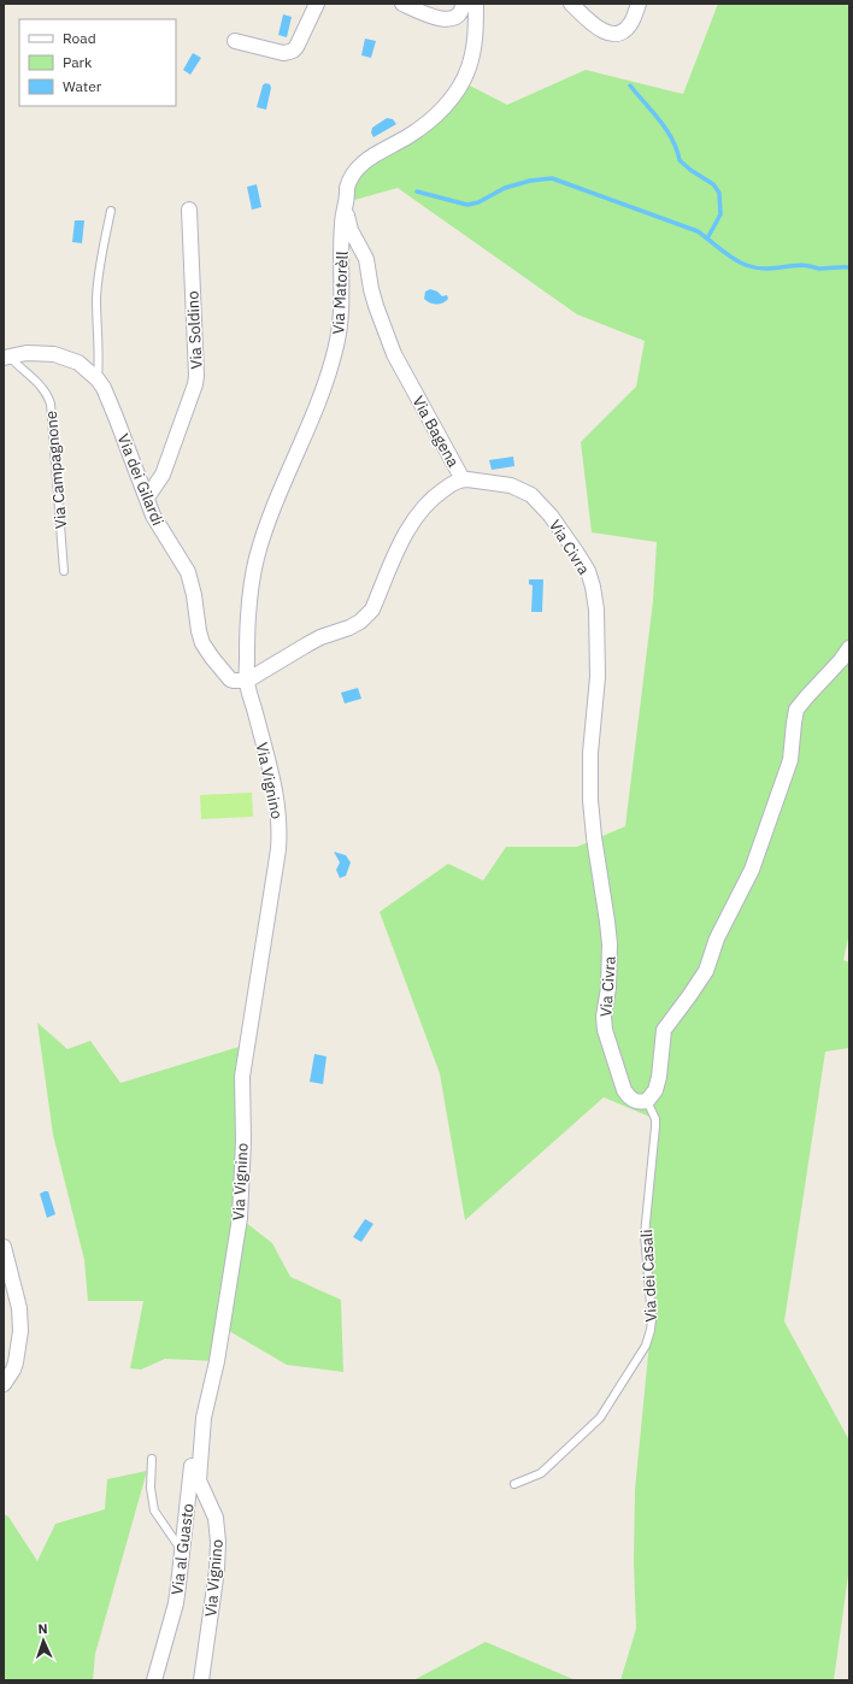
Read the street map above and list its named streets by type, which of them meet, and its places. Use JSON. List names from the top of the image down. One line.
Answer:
{"streets":{"street":["Via Matorèll","Via Soldino","Via Bagena","Via dei Gilardi","Via Civra","Via Vignino","Via al Guasto"],"lane":["Via Campagnone","Via dei Casali"]},"crossings":[["Via Matorèll","Via Bagena"],["Via Matorèll","Via dei Gilardi"],["Via Matorèll","Via Vignino"],["Via Soldino","Via dei Gilardi"],["Via Bagena","Via dei Gilardi"],["Via Bagena","Via Civra"],["Via Bagena","Via Vignino"],["Via Campagnone","Via dei Gilardi"],["Via dei Gilardi","Via Vignino"],["Via Civra","Via dei Casali"],["Via Vignino","Via al Guasto"]],"legend":["Road","Park","Water"],"north":"top"}
